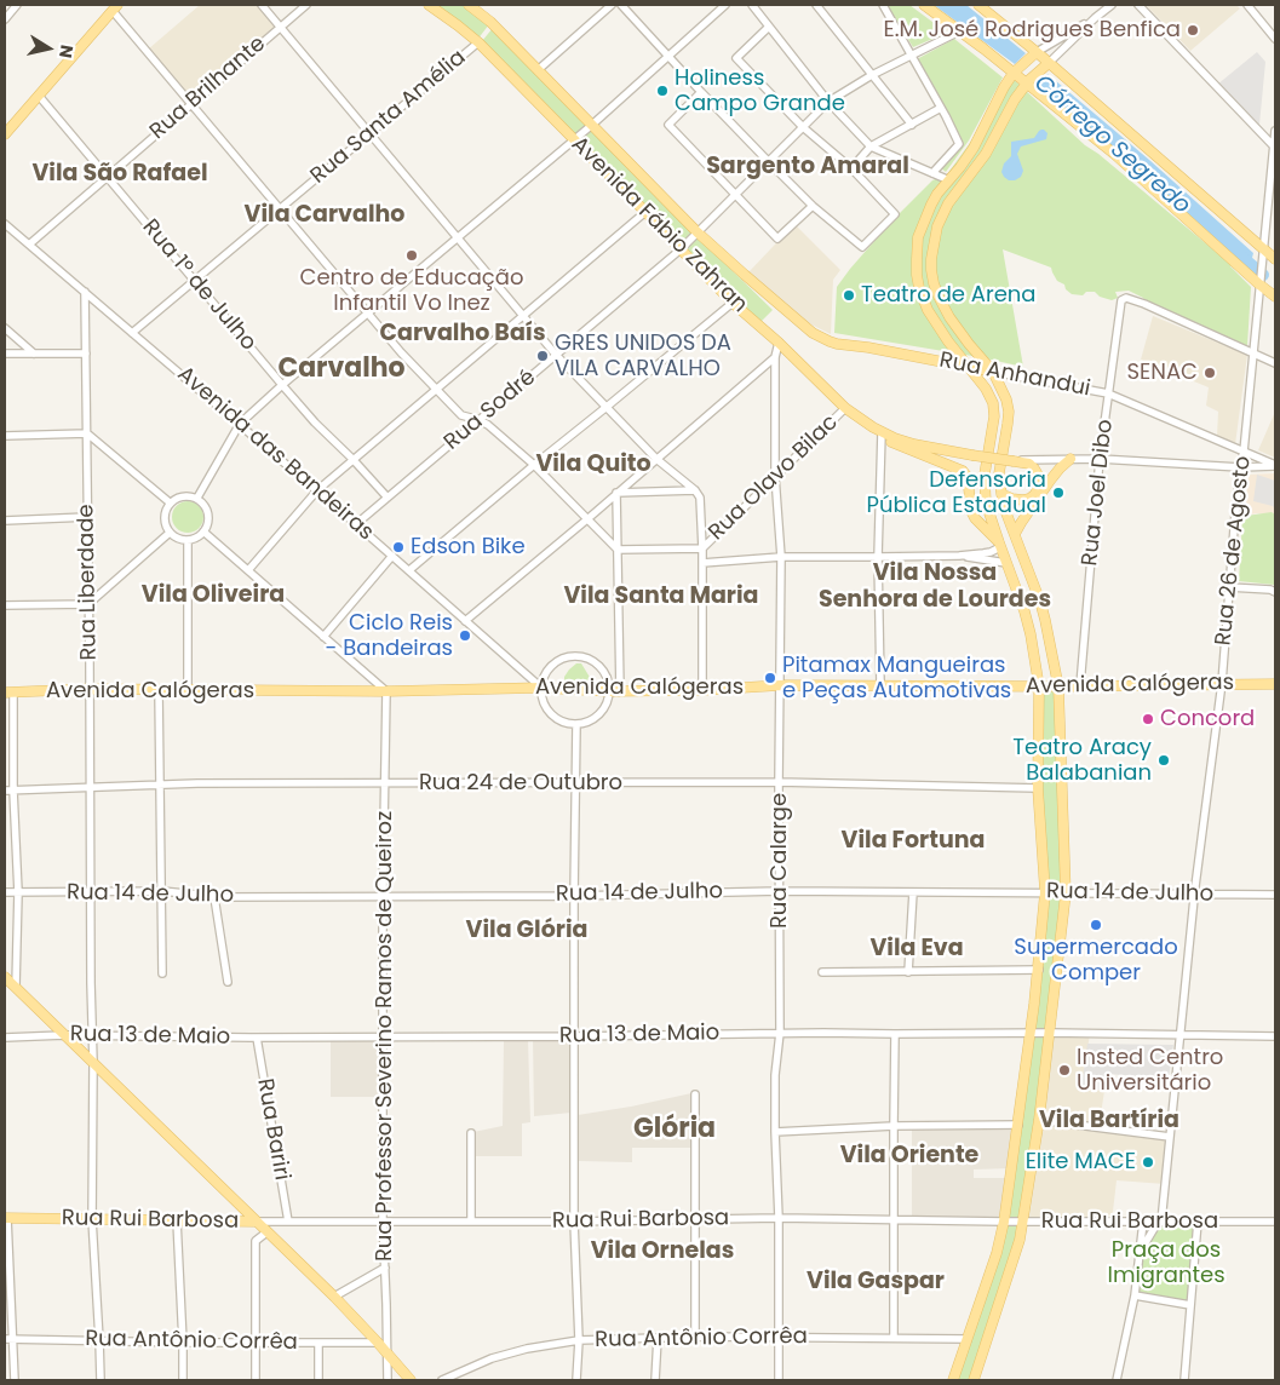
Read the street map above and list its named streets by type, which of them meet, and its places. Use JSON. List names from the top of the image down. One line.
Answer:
{"streets":{"main road":["Avenida Fábio Zahran","Rua Anhandui","Avenida Calógeras","Rua Rui Barbosa"],"street":["Rua Brilhante","Rua Santa Amélia","Rua 1º de Julho","Rua Sodré","Avenida das Bandeiras","Rua Olavo Bilac","Rua Joel Dibo","Rua 26 de Agosto","Rua Liberdade","Rua 24 de Outubro","Rua Calarge","Rua 14 de Julho","Rua 13 de Maio","Rua Professor Severino Ramos de Queiroz","Rua Bariri","Rua Antônio Corrêa"]},"crossings":[["Rua Brilhante","Rua 1º de Julho"],["Rua Brilhante","Avenida das Bandeiras"],["Rua Santa Amélia","Avenida Fábio Zahran"],["Rua Santa Amélia","Rua 1º de Julho"],["Rua Santa Amélia","Avenida das Bandeiras"],["Avenida Fábio Zahran","Rua Anhandui"],["Avenida Fábio Zahran","Rua Sodré"],["Avenida Fábio Zahran","Rua Olavo Bilac"],["Avenida Fábio Zahran","Rua Calarge"],["Rua 1º de Julho","Rua Sodré"],["Rua Anhandui","Rua Joel Dibo"],["Rua Anhandui","Rua 26 de Agosto"],["Rua Sodré","Avenida das Bandeiras"],["Avenida das Bandeiras","Rua Liberdade"],["Avenida das Bandeiras","Avenida Calógeras"],["Rua Olavo Bilac","Rua Calarge"],["Rua Joel Dibo","Rua 26 de Agosto"],["Rua Joel Dibo","Avenida Calógeras"],["Rua 26 de Agosto","Avenida Calógeras"],["Rua 26 de Agosto","Rua 14 de Julho"],["Rua 26 de Agosto","Rua 13 de Maio"],["Rua 26 de Agosto","Rua Rui Barbosa"],["Rua Liberdade","Avenida Calógeras"],["Rua Liberdade","Rua 24 de Outubro"],["Rua Liberdade","Rua 14 de Julho"],["Rua Liberdade","Rua 13 de Maio"],["Rua Liberdade","Rua Rui Barbosa"],["Rua Liberdade","Rua Antônio Corrêa"],["Avenida Calógeras","Rua Calarge"],["Avenida Calógeras","Rua Professor Severino Ramos de Queiroz"],["Rua 24 de Outubro","Rua Calarge"],["Rua 24 de Outubro","Rua Professor Severino Ramos de Queiroz"],["Rua Calarge","Rua 14 de Julho"],["Rua Calarge","Rua 13 de Maio"],["Rua Calarge","Rua Rui Barbosa"],["Rua Calarge","Rua Antônio Corrêa"],["Rua 14 de Julho","Rua Professor Severino Ramos de Queiroz"],["Rua 13 de Maio","Rua Professor Severino Ramos de Queiroz"],["Rua 13 de Maio","Rua Bariri"],["Rua Professor Severino Ramos de Queiroz","Rua Rui Barbosa"],["Rua Bariri","Rua Rui Barbosa"]],"districts":["Sargento Amaral","Vila São Rafael","Vila Carvalho","Carvalho Baís","Carvalho","Vila Quito","Vila Nossa Senhora de Lourdes","Vila Oliveira","Vila Santa Maria","Vila Fortuna","Vila Glória","Vila Eva","Vila Bartíria","Glória","Vila Oriente","Vila Ornelas","Vila Gaspar"],"water":["Córrego Segredo"],"parks":["Praça dos Imigrantes"],"places":["E.M. José Rodrigues Benfica","Holiness Campo Grande","Centro de Educação Infantil Vo Inez","Teatro de Arena","GRES UNIDOS DA VILA CARVALHO","SENAC","Defensoria Pública Estadual","Edson Bike","Ciclo Reis - Bandeiras","Pitamax Mangueiras e Peças Automotivas","Concord","Teatro Aracy Balabanian","Supermercado Comper","Insted Centro Universitário","Elite MACE"],"north":"right"}
